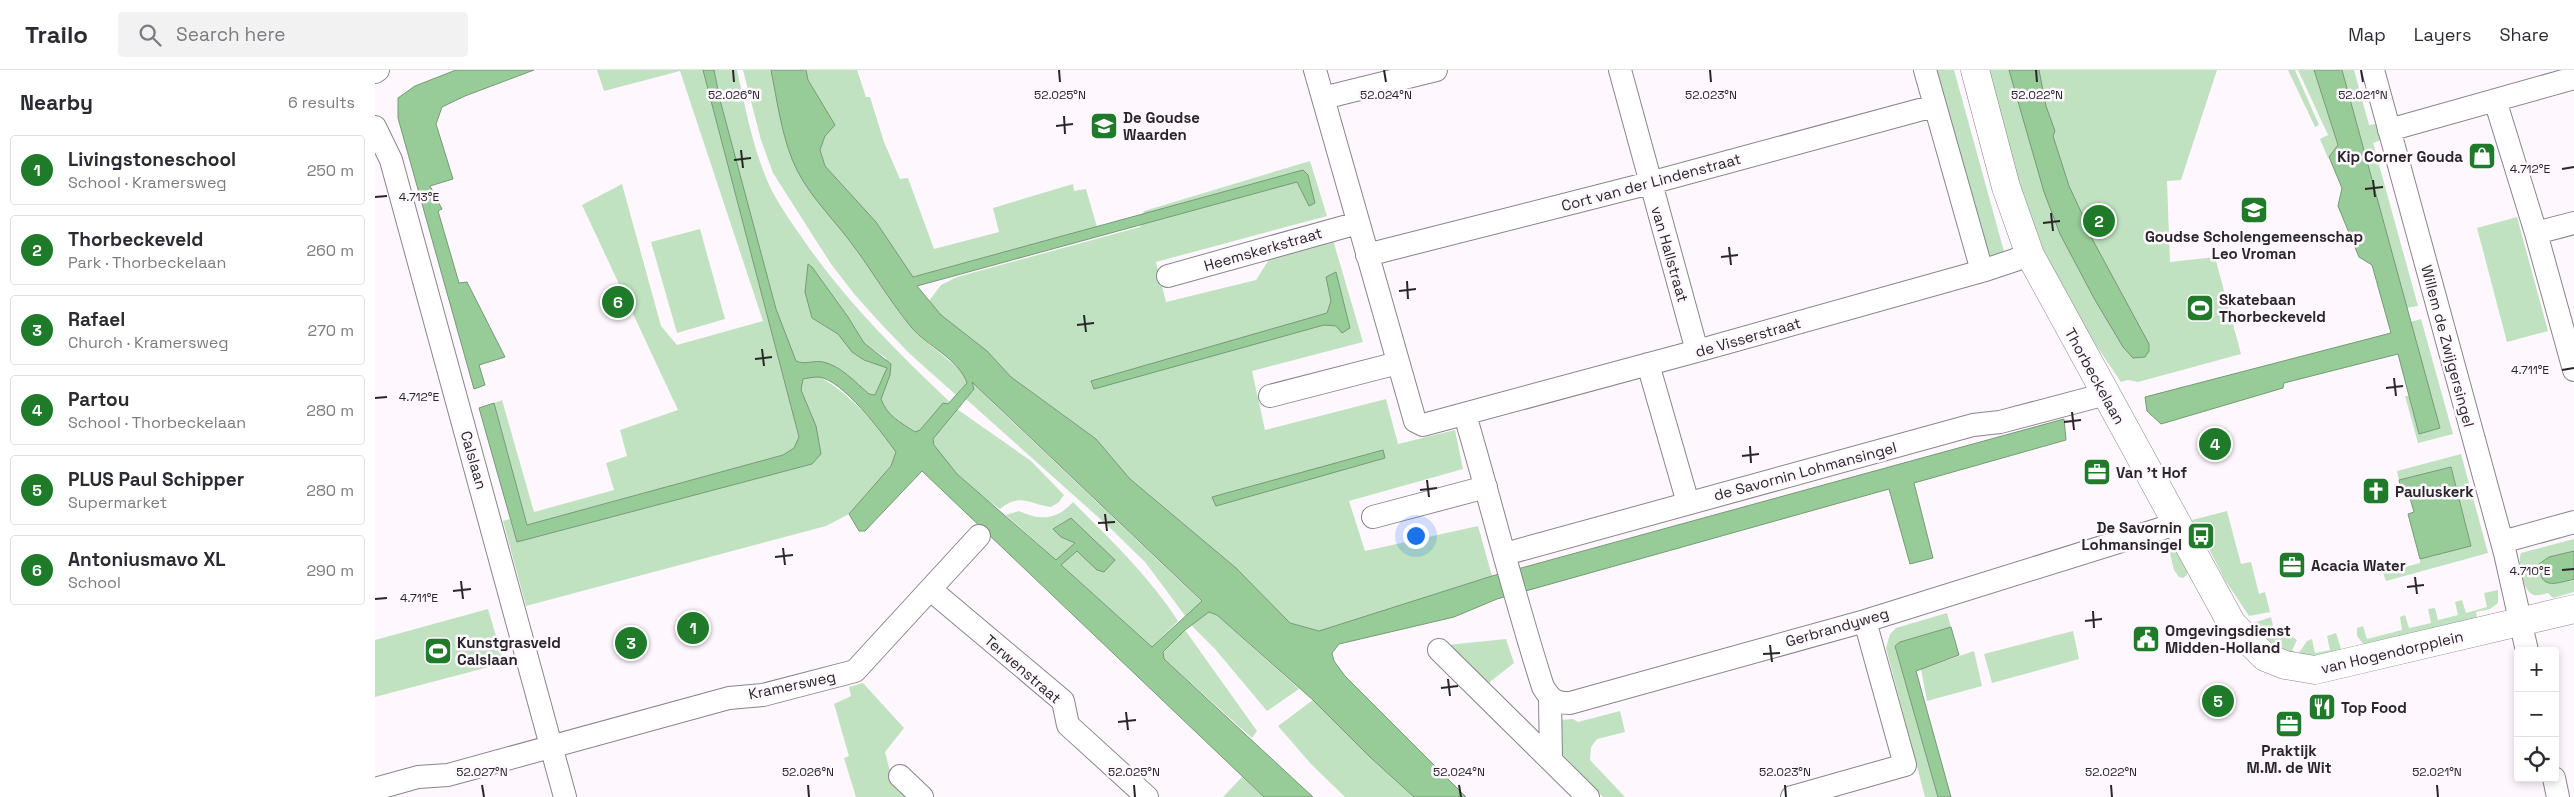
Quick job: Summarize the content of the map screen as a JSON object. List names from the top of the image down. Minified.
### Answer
{"streets":{"main road":["Thorbeckelaan","van Hogendorpplein"],"street":["Cort van der Lindenstraat","Heemskerkstraat","van Hallstraat","de Visserstraat","Willem de Zwijgersingel","Calslaan","de Savornin Lohmansingel","Gerbrandyweg","Terwenstraat","Kramersweg"]},"crossings":[["Cort van der Lindenstraat","van Hallstraat"],["van Hallstraat","de Visserstraat"],["de Visserstraat","Thorbeckelaan"],["Willem de Zwijgersingel","van Hogendorpplein"],["Thorbeckelaan","de Savornin Lohmansingel"],["Thorbeckelaan","Gerbrandyweg"],["Thorbeckelaan","van Hogendorpplein"],["Calslaan","Kramersweg"],["Terwenstraat","Kramersweg"]],"places":{"school or university":["De Goudse Waarden","Goudse Scholengemeenschap Leo Vroman"],"shop":["Kip Corner Gouda"],"sports":["Skatebaan Thorbeckeveld","Kunstgrasveld Calslaan"],"office":["Van 't Hof","Acacia Water","Praktijk M.M. de Wit"],"church":["Pauluskerk"],"bus stop":["De Savornin Lohmansingel"],"public building":["Omgevingsdienst Midden-Holland"],"restaurant":["Top Food"]},"page":{"header":"Trailo","search":"Search here","nav":["Map","Layers","Share"],"heading":["Nearby","6 results"],"list":[{"mark":"1","name":"Livingstoneschool","note":"School · Kramersweg","value":"250 m"},{"mark":"2","name":"Thorbeckeveld","note":"Park · Thorbeckelaan","value":"260 m"},{"mark":"3","name":"Rafael","note":"Church · Kramersweg","value":"270 m"},{"mark":"4","name":"Partou","note":"School · Thorbeckelaan","value":"280 m"},{"mark":"5","name":"PLUS Paul Schipper","note":"Supermarket","value":"280 m"},{"mark":"6","name":"Antoniusmavo XL","note":"School","value":"290 m"}],"pins":["2","6","4","1","3","5"],"map_buttons":["+","−"]},"coordinates":["52.026°N","52.025°N","52.024°N","52.023°N","52.022°N","52.021°N","4.712°E","4.713°E","4.711°E","4.710°E","52.027°N"]}
